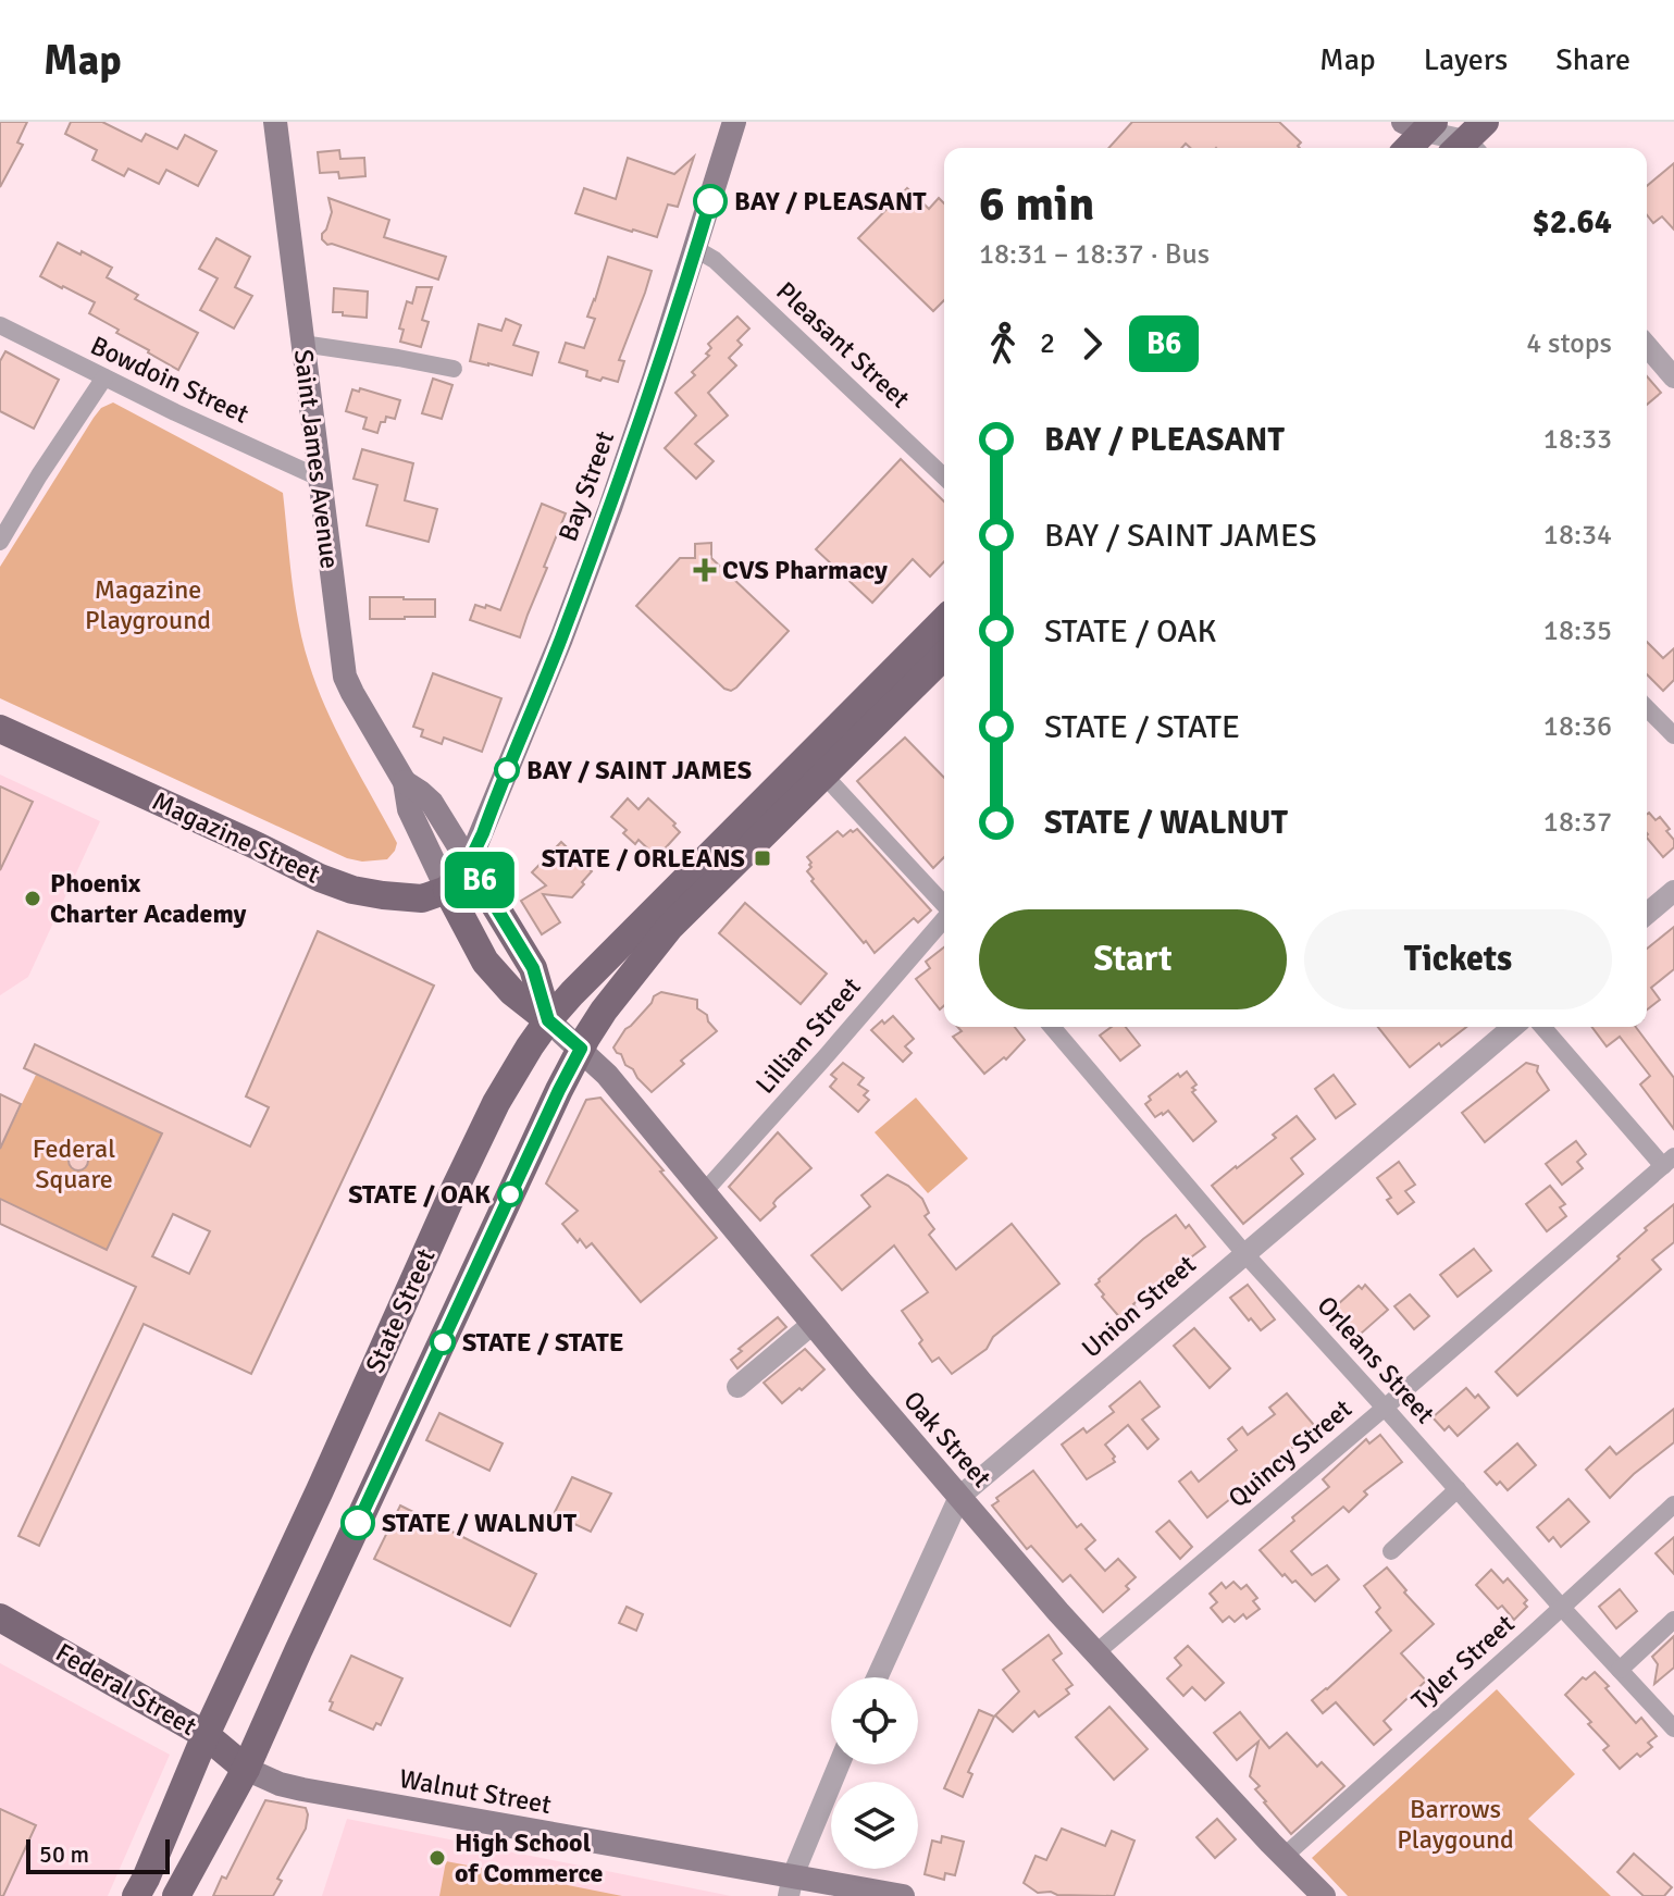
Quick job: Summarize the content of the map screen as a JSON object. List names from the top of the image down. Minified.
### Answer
{"streets":{"main road":["Saint James Avenue","Bay Street","Magazine Street","State Street","Oak Street","Federal Street","Walnut Street"],"street":["Pleasant Street","Bowdoin Street","Lillian Street","Union Street","Orleans Street","Quincy Street","Tyler Street"]},"crossings":[["Pleasant Street","Bay Street"],["Bowdoin Street","Saint James Avenue"],["Saint James Avenue","Bay Street"],["Saint James Avenue","Magazine Street"],["Saint James Avenue","State Street"],["Saint James Avenue","Oak Street"],["Lillian Street","Oak Street"],["Union Street","Orleans Street"],["Union Street","Oak Street"],["State Street","Oak Street"],["State Street","Federal Street"],["State Street","Walnut Street"],["Orleans Street","Quincy Street"],["Orleans Street","Tyler Street"],["Oak Street","Quincy Street"],["Oak Street","Tyler Street"],["Federal Street","Walnut Street"]],"parks":["Magazine Playground","Federal Square","Barrows Playgound"],"places":{"other":["BAY / PLEASANT","BAY / SAINT JAMES","Phoenix Charter Academy","STATE / OAK","STATE / STATE","STATE / WALNUT","High School of Commerce"],"health":["CVS Pharmacy"],"transit":["STATE / ORLEANS"]},"lines":["bus line B6"],"scale_bar":"50 m","page":{"header":"Map","nav":["Map","Layers","Share"],"on_map":"B6","heading":["6 min","18:31 – 18:37 · Bus","$2.64"],"legs":["2","B6","4 stops"],"list":[{"name":"BAY / PLEASANT","value":"18:33"},{"name":"BAY / SAINT JAMES","value":"18:34"},{"name":"STATE / OAK","value":"18:35"},{"name":"STATE / STATE","value":"18:36"},{"name":"STATE / WALNUT","value":"18:37"}],"buttons":["Start","Tickets"],"scale":"50 m"}}
